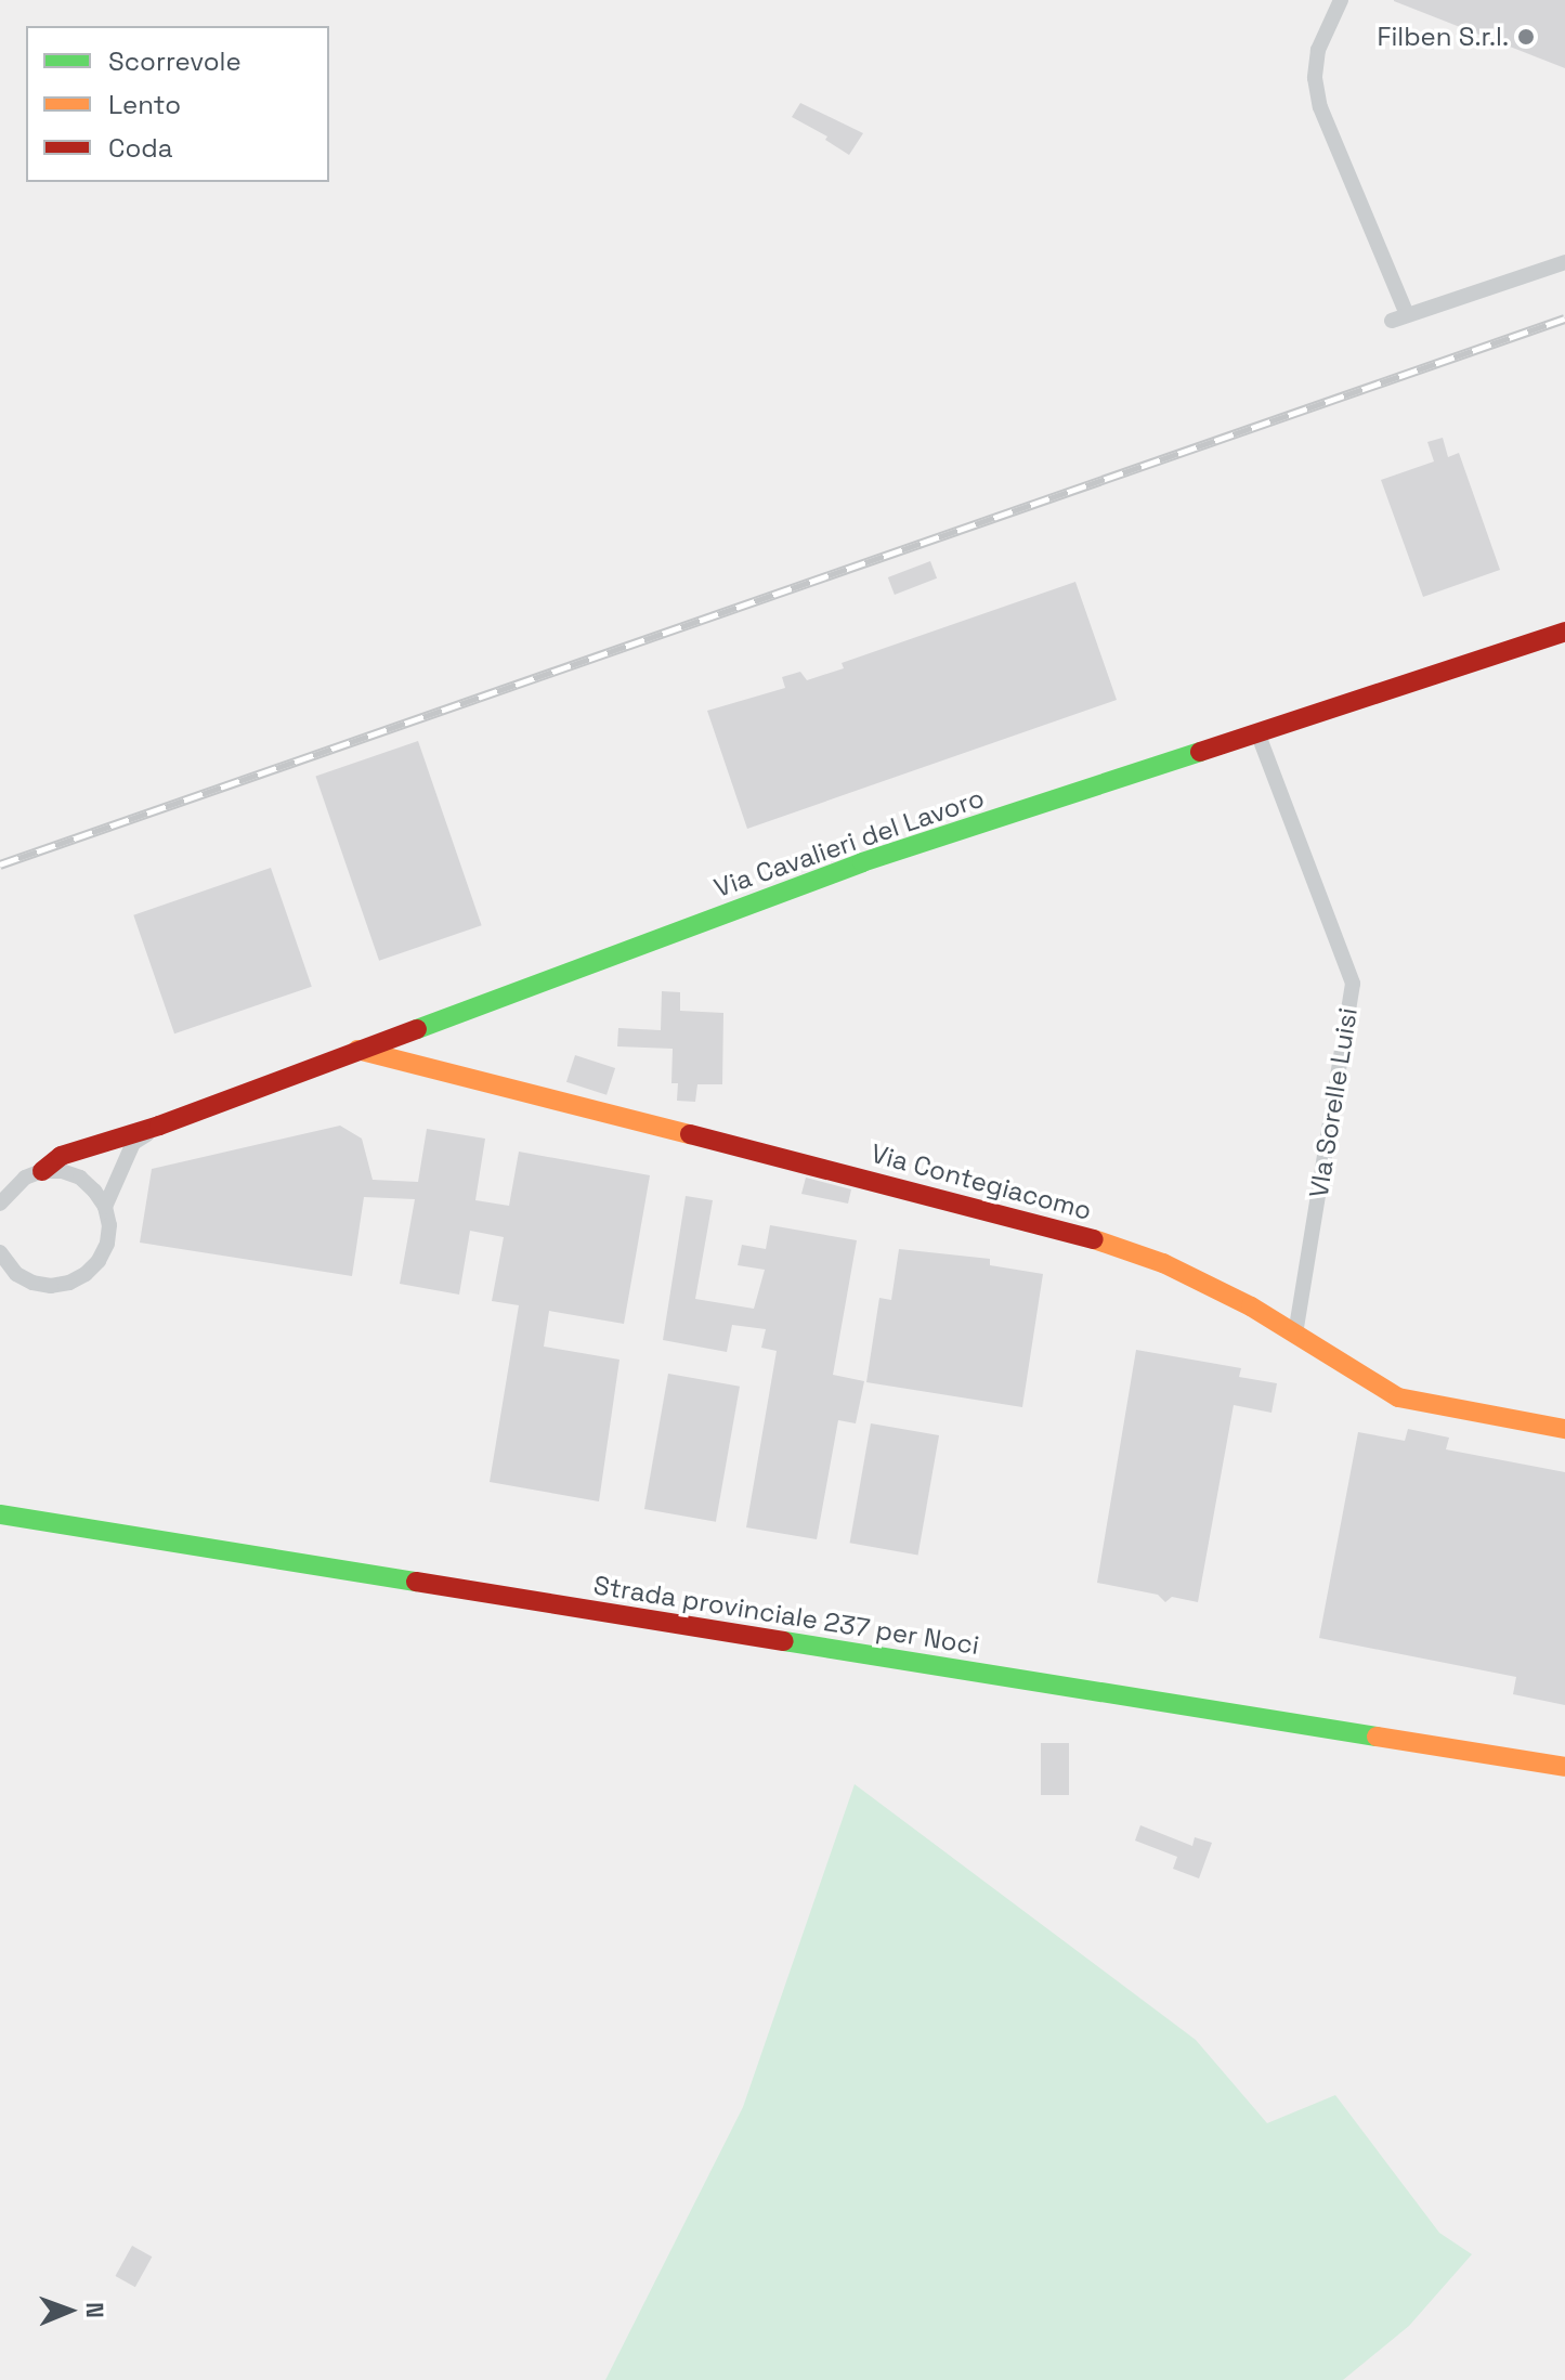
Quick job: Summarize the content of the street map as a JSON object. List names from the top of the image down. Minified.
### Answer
{"streets":{"street":["Via Cavalieri del Lavoro","VIa Sorelle Luisi","Via Contegiacomo","Strada provinciale 237 per Noci"]},"crossings":[["Via Cavalieri del Lavoro","VIa Sorelle Luisi"],["Via Cavalieri del Lavoro","Via Contegiacomo"],["VIa Sorelle Luisi","Via Contegiacomo"]],"places":["Filben S.r.l."],"legend":["Scorrevole","Lento","Coda"],"north":"right"}
